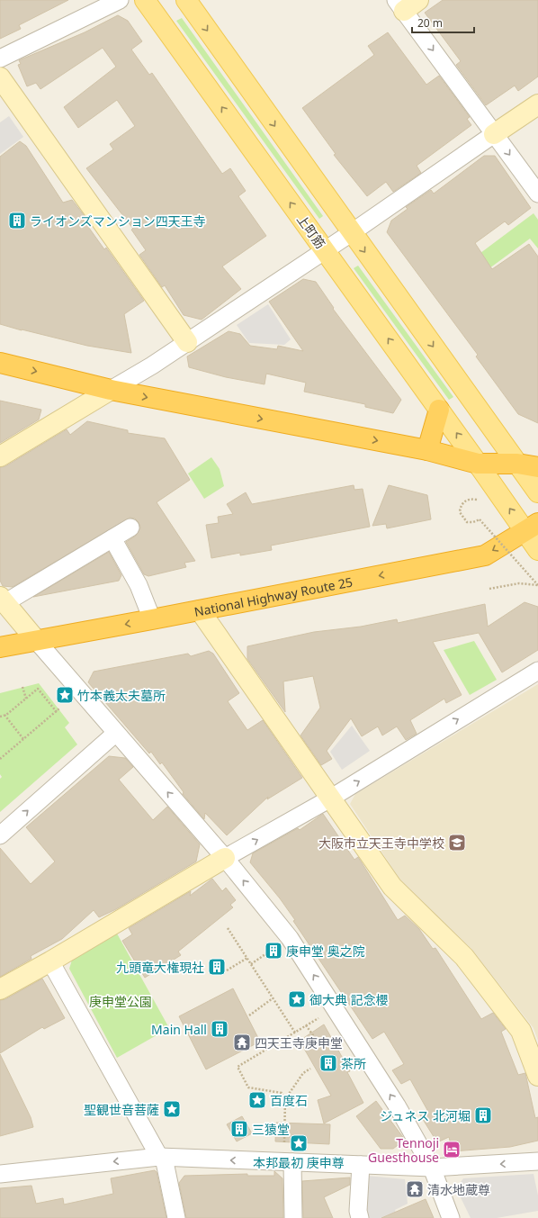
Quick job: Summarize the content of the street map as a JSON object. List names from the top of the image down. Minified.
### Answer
{"streets":{"highway":["National Highway Route 25"],"main road":["上町筋"]},"crossings":[["上町筋","National Highway Route 25"]],"parks":["庚申堂公園"],"places":{"building":["ライオンズマンション四天王寺","庚申堂 奥之院","九頭竜大権現社","Main Hall","茶所","ジュネス 北河堀","三猿堂"],"place":["竹本義太夫墓所","御大典 記念櫻","百度石","聖観世音菩薩","本邦最初 庚申尊"],"school or university":["大阪市立天王寺中学校"],"temple":["四天王寺庚申堂","清水地蔵尊"],"hotel":["Tennoji Guesthouse"]},"scale_bar":"20 m"}
